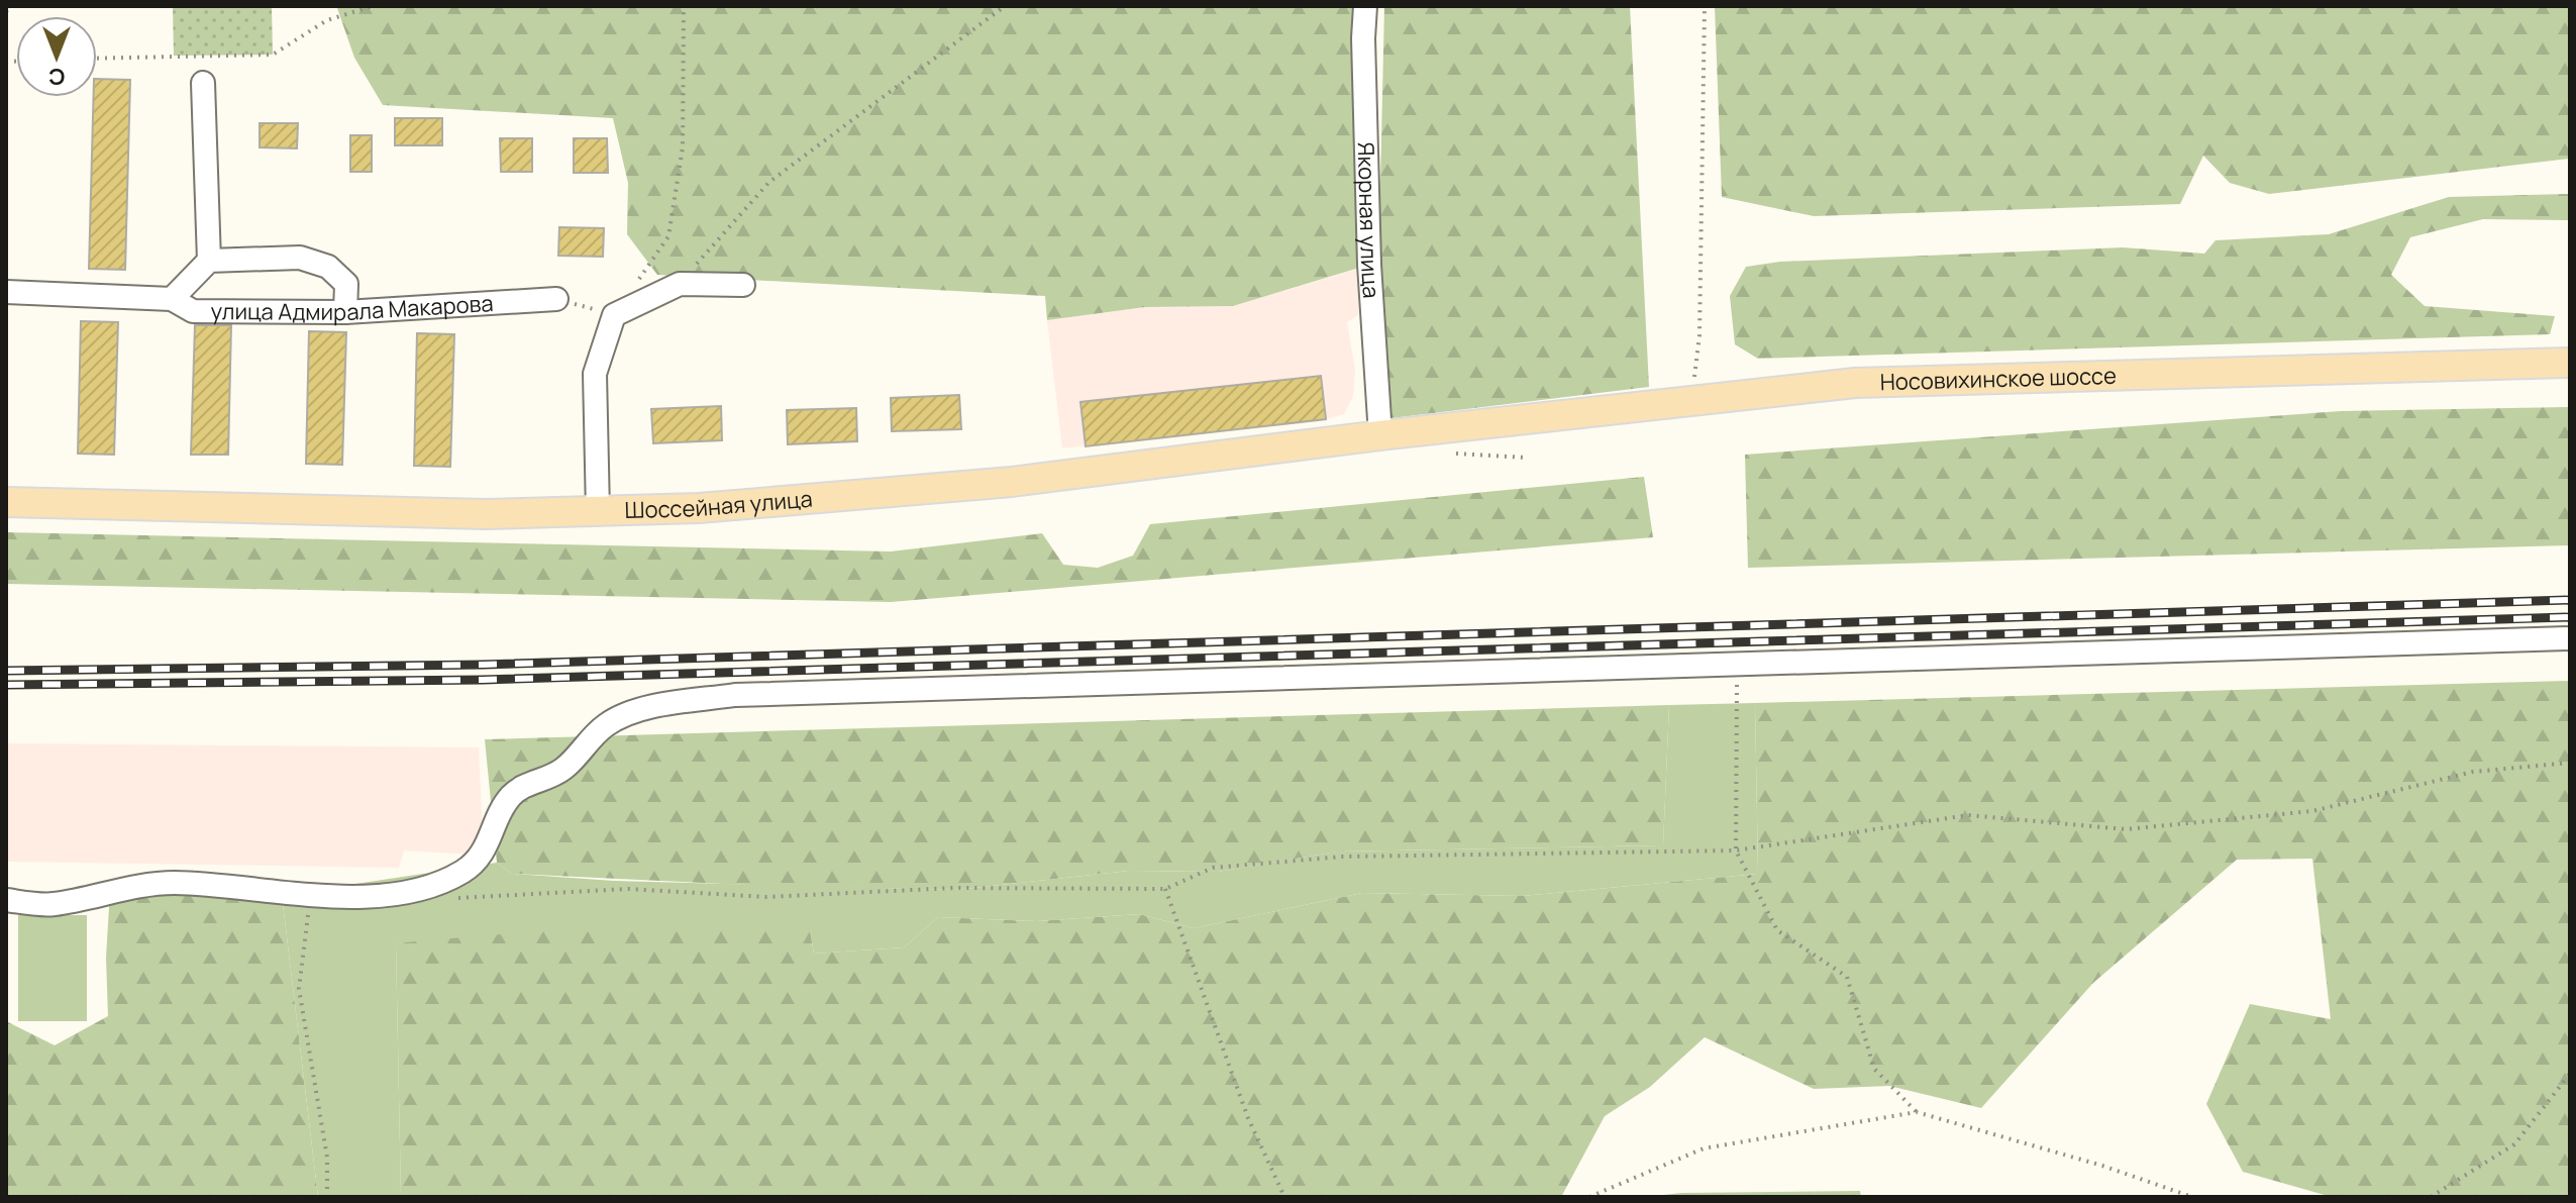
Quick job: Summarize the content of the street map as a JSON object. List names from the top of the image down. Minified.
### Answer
{"streets":{"main road":["Носовихинское шоссе","Шоссейная улица"],"street":["Якорная улица","улица Адмирала Макарова"]},"crossings":[["Якорная улица","Шоссейная улица"],["Носовихинское шоссе","Шоссейная улица"]],"north":"bottom"}
